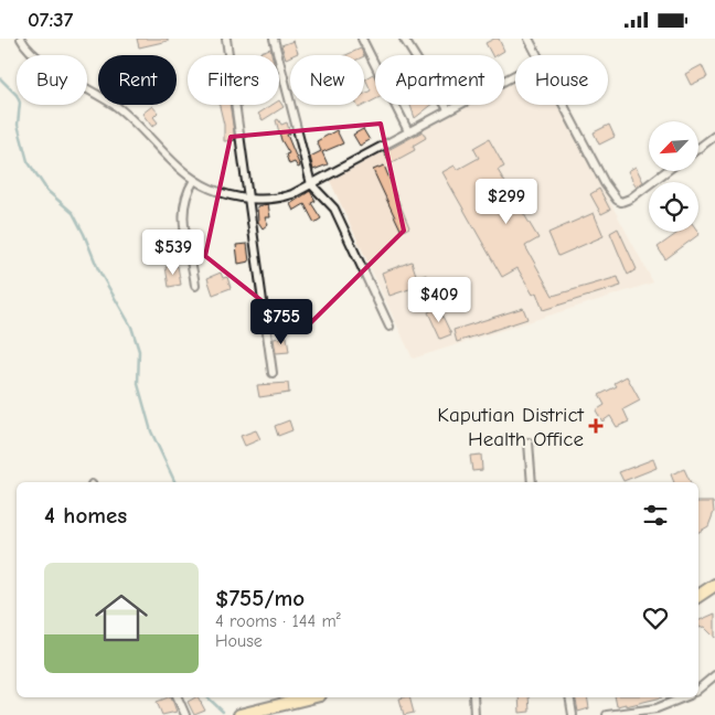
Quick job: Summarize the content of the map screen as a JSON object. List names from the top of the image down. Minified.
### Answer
{"places":{"health":["Kaputian District Health Office"]},"north":"bottom left","page":{"status":"07:37","chip":["Buy","Rent","Filters","New","Apartment","House"],"price":["$299","$539","$409","$755"],"heading":"4 homes","list":[{"name":"$755/mo","note":"4 rooms · 144 m² · House"}]}}
